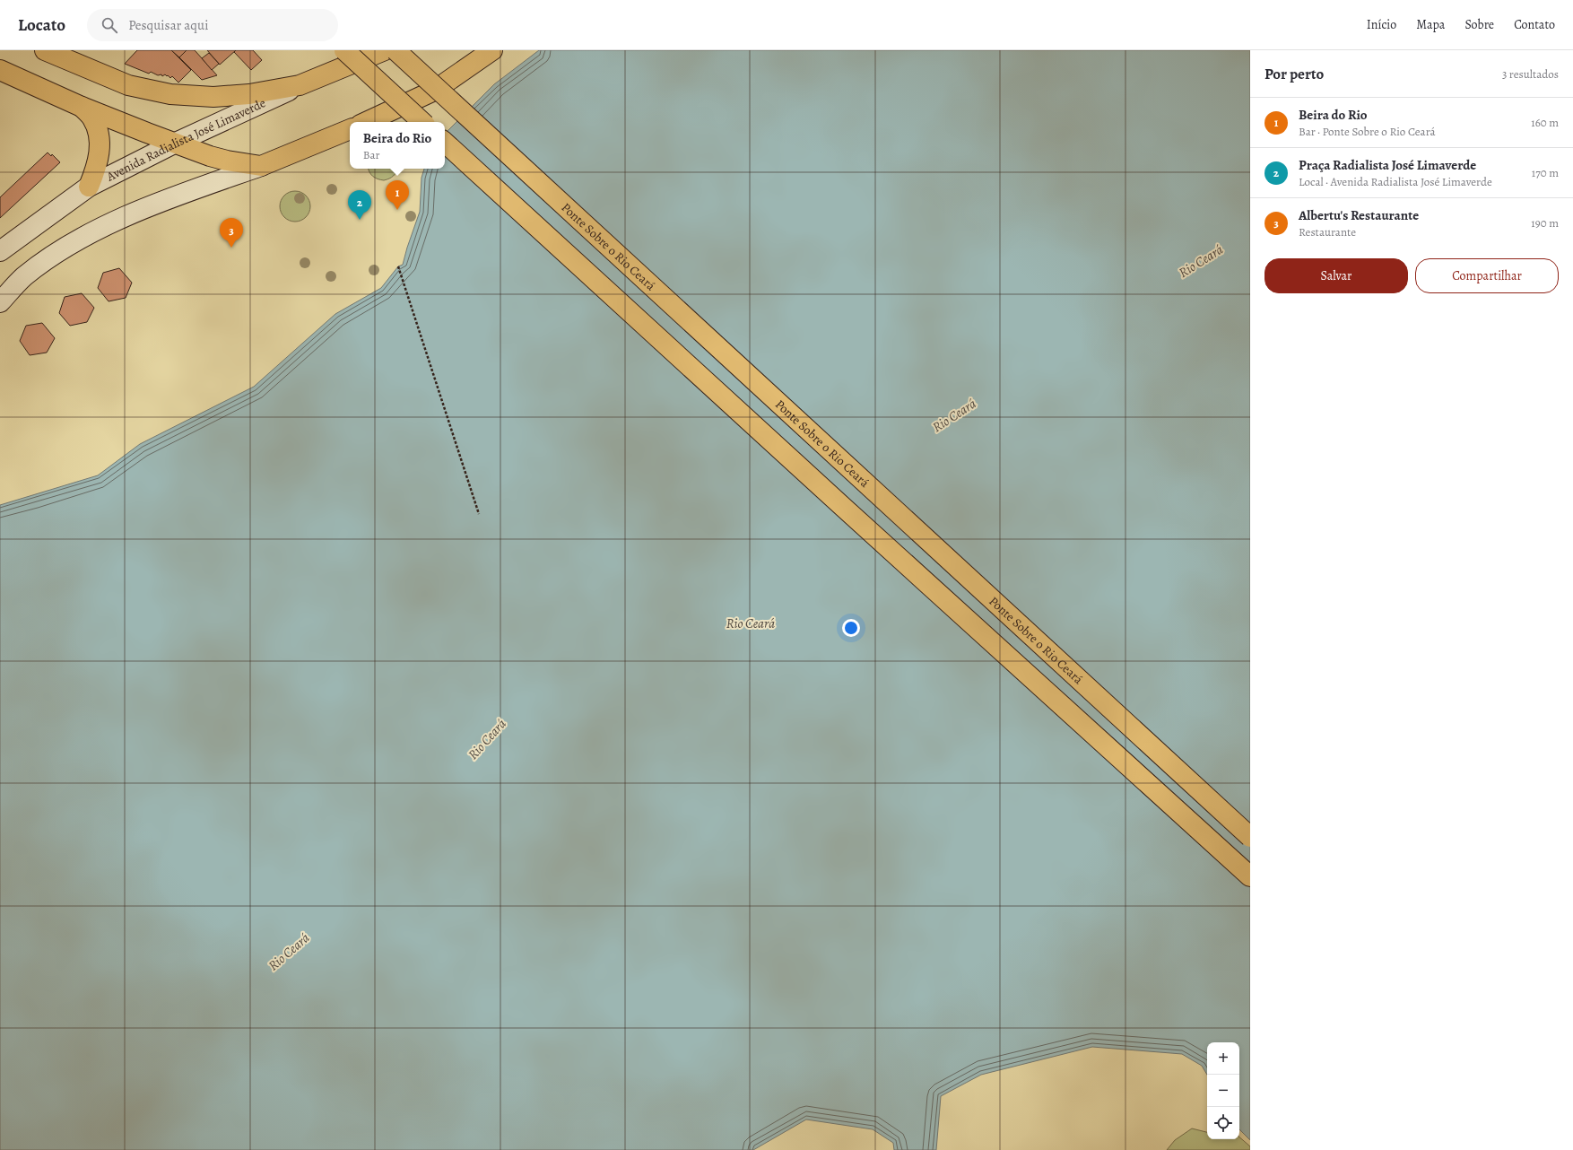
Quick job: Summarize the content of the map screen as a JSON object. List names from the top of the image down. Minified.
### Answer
{"streets":{"main road":["Avenida Radialista José Limaverde","Ponte Sobre o Rio Ceará"]},"water":["Rio Ceará"],"page":{"header":"Locato","search":"Pesquisar aqui","nav":["Início","Mapa","Sobre","Contato"],"heading":["Por perto","3 resultados"],"list":[{"mark":"1","name":"Beira do Rio","note":"Bar · Ponte Sobre o Rio Ceará","value":"160 m"},{"mark":"2","name":"Praça Radialista José Limaverde","note":"Local · Avenida Radialista José Limaverde","value":"170 m"},{"mark":"3","name":"Albertu's Restaurante","note":"Restaurante","value":"190 m"}],"popup":["Beira do Rio","Bar"],"pins":["1","2","3"],"buttons":["Salvar","Compartilhar"],"map_buttons":["+","−"]}}
